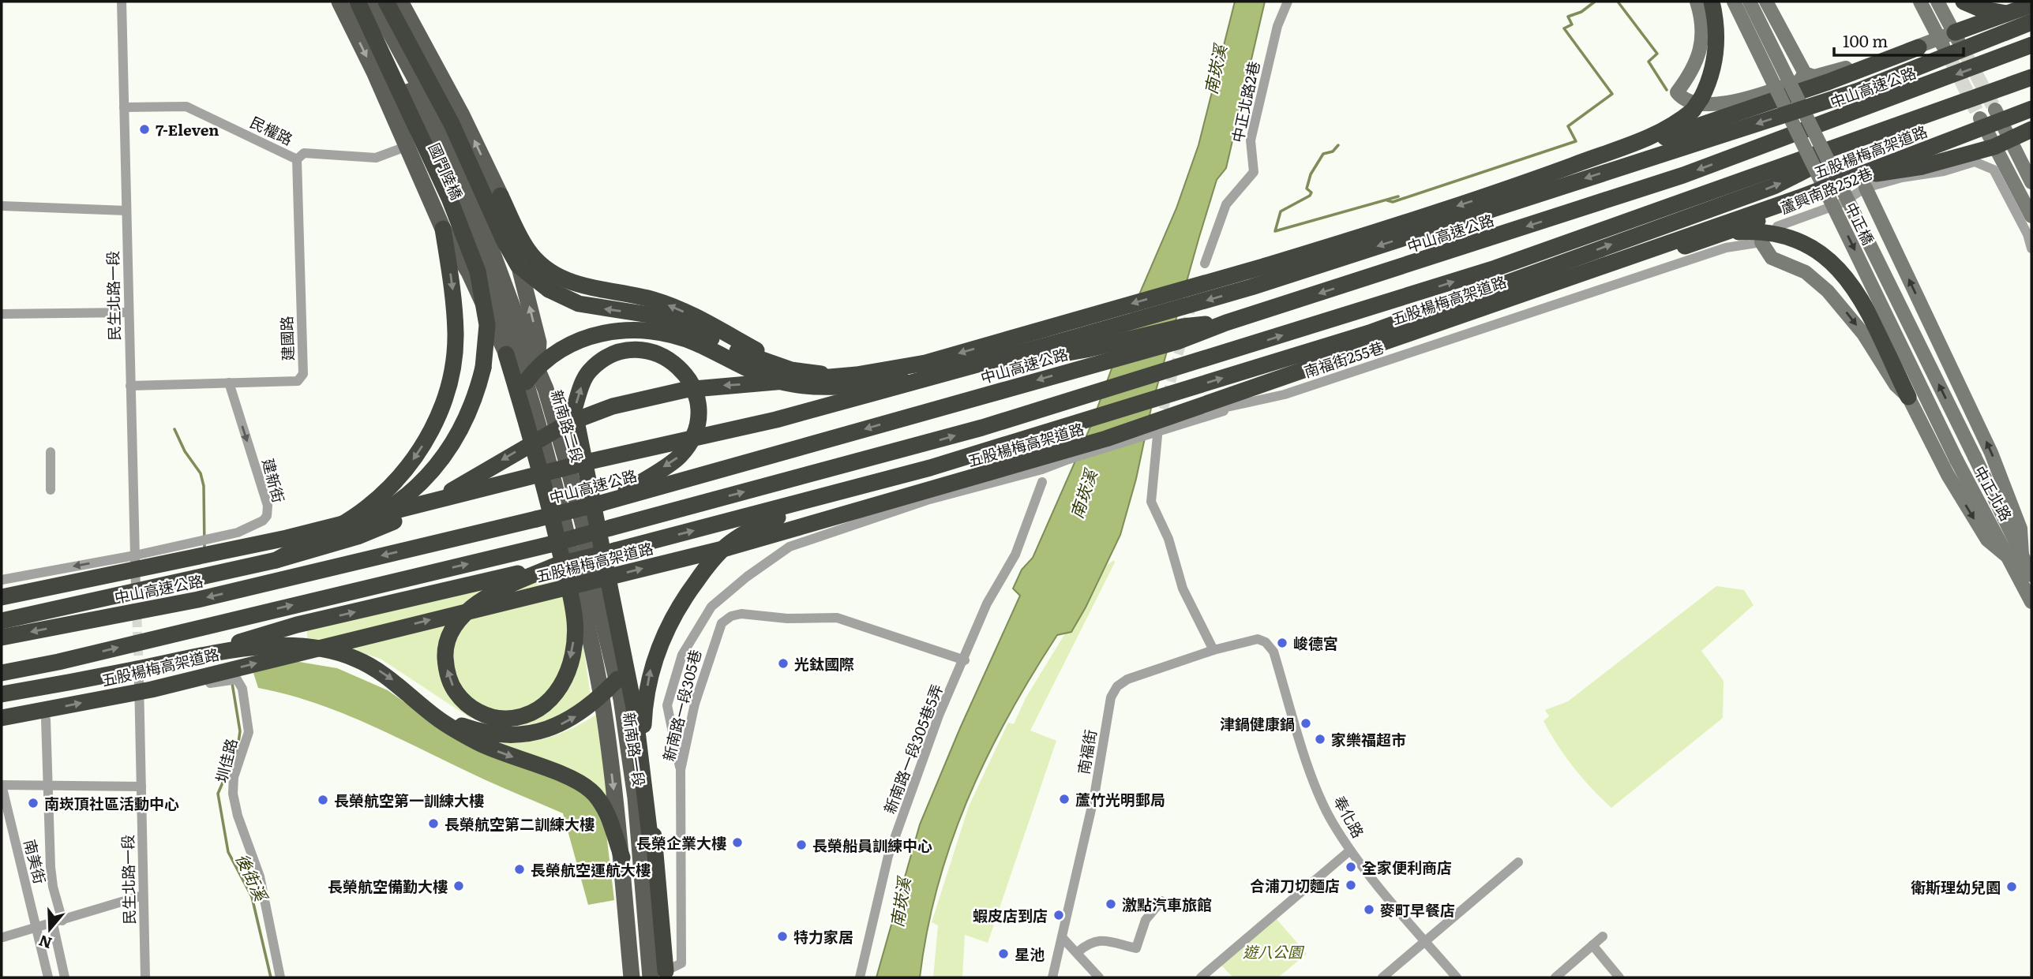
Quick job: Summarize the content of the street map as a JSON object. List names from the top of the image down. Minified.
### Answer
{"streets":{"highway":["中山高速公路","五股楊梅高架道路"],"main road":["國門陸橋","新南路二段","新南路一段"],"street":["中正北路2巷","民權路","蘆興南路252巷","中正橋","民生北路一段","建國路","南福街255巷","建新街","中正北路","新南路一段305巷","新南路一段305巷5弄","南福街","圳佳路","奉化路","南美街"]},"crossings":[["民權路","民生北路一段"],["民權路","建國路"],["國門陸橋","新南路二段"],["中正橋","中正北路"],["民生北路一段","建國路"],["民生北路一段","建新街"],["民生北路一段","圳佳路"],["建國路","建新街"],["南福街255巷","南福街"],["新南路二段","新南路一段"],["新南路一段305巷","新南路一段305巷5弄"],["新南路一段305巷","新南路一段"],["南福街","奉化路"]],"water":["南崁溪","後街溪"],"parks":["遊八公園"],"places":["7-Eleven","峻德宮","光鈦國際","津鍋健康鍋","家樂福超市","蘆竹光明郵局","長榮航空第一訓練大樓","南崁頂社區活動中心","長榮航空第二訓練大樓","長榮企業大樓","長榮船員訓練中心","全家便利商店","長榮航空運航大樓","合浦刀切麵店","長榮航空備勤大樓","衛斯理幼兒園","激點汽車旅館","麥町早餐店","蝦皮店到店","特力家居","星池"],"scale_bar":"100 m","north":"bottom"}
